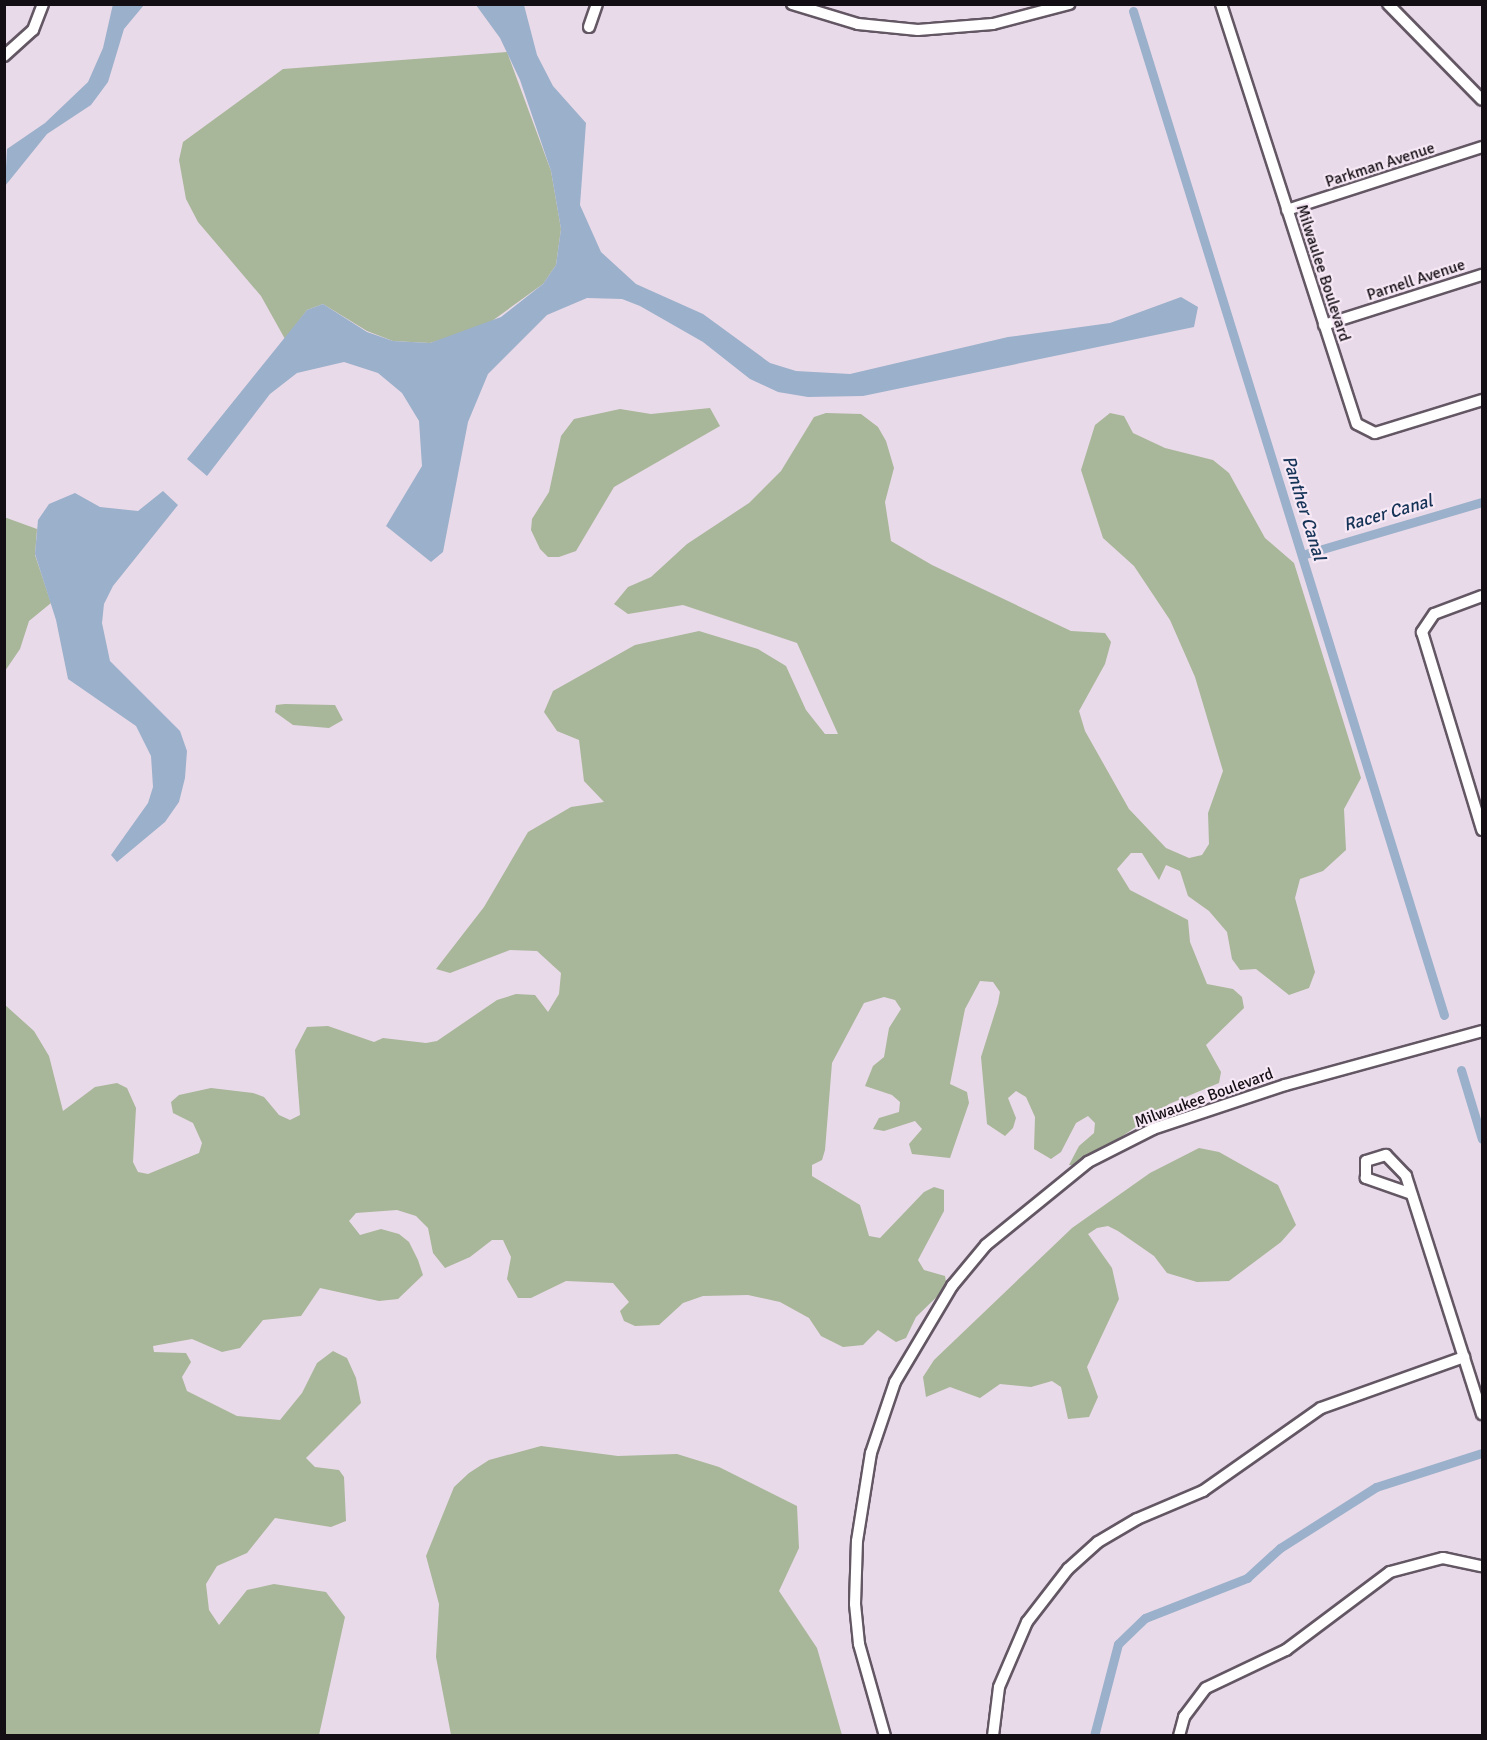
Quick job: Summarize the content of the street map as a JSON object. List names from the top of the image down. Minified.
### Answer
{"streets":{"street":["Parkman Avenue","Milwaulee Boulevard","Parnell Avenue","Milwaukee Boulevard"]},"crossings":[["Parkman Avenue","Milwaulee Boulevard"],["Milwaulee Boulevard","Parnell Avenue"]],"water":["Panther Canal","Racer Canal"]}
